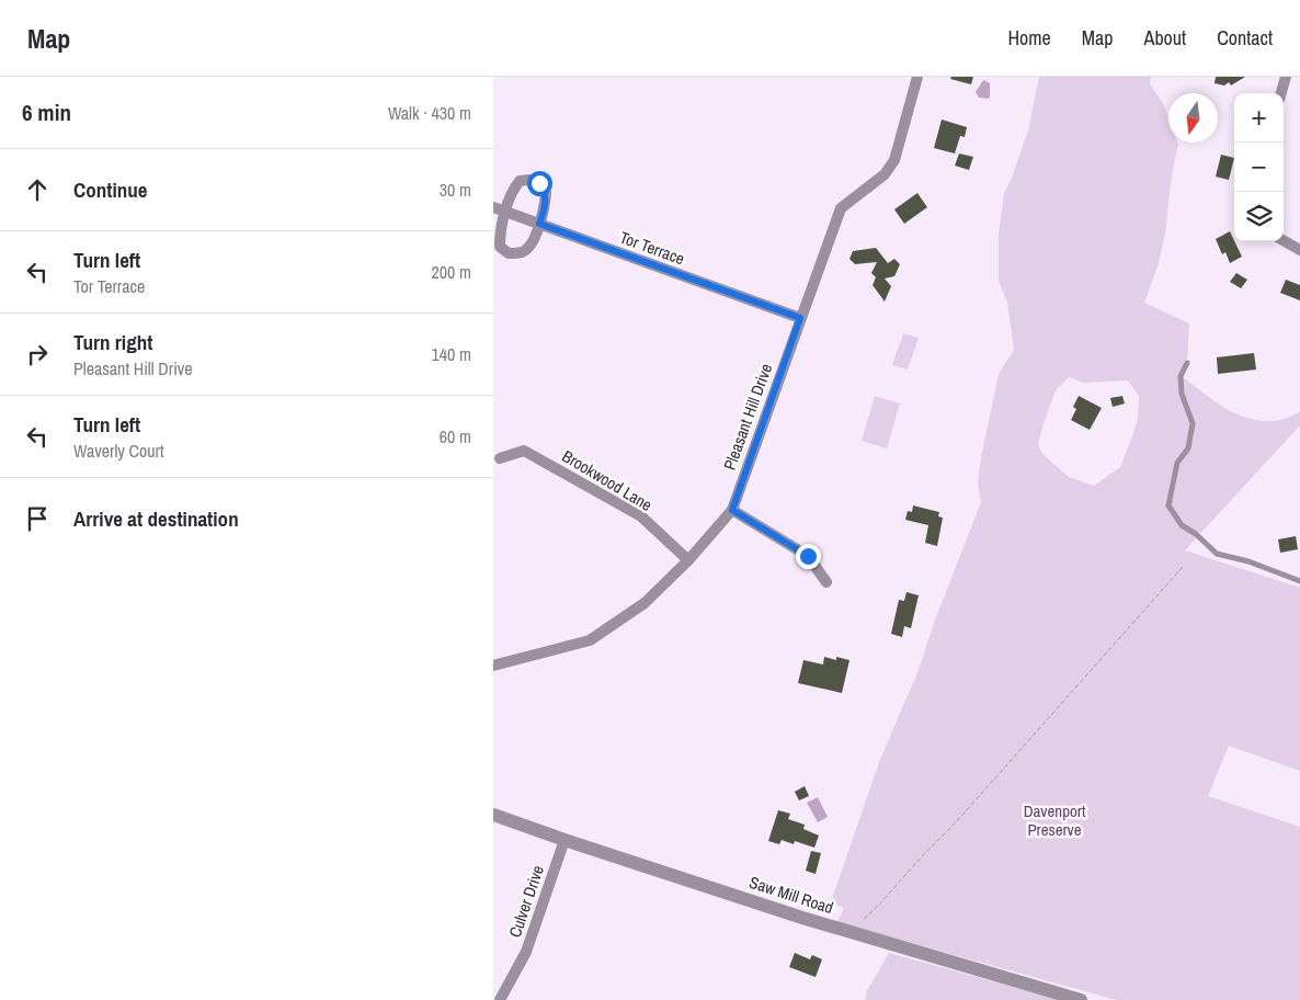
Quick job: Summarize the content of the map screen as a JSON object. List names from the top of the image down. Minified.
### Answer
{"streets":{"street":["Tor Terrace","Pleasant Hill Drive","Brookwood Lane","Saw Mill Road","Culver Drive"]},"crossings":[["Tor Terrace","Pleasant Hill Drive"],["Pleasant Hill Drive","Brookwood Lane"],["Saw Mill Road","Culver Drive"]],"parks":["Davenport Preserve"],"north":"bottom","page":{"header":"Map","nav":["Home","Map","About","Contact"],"heading":["6 min","Walk · 430 m"],"map_buttons":["+","−"],"list":[["Continue","30 m"],["Turn left","Tor Terrace","200 m"],["Turn right","Pleasant Hill Drive","140 m"],["Turn left","Waverly Court","60 m"],"Arrive at destination"]}}
